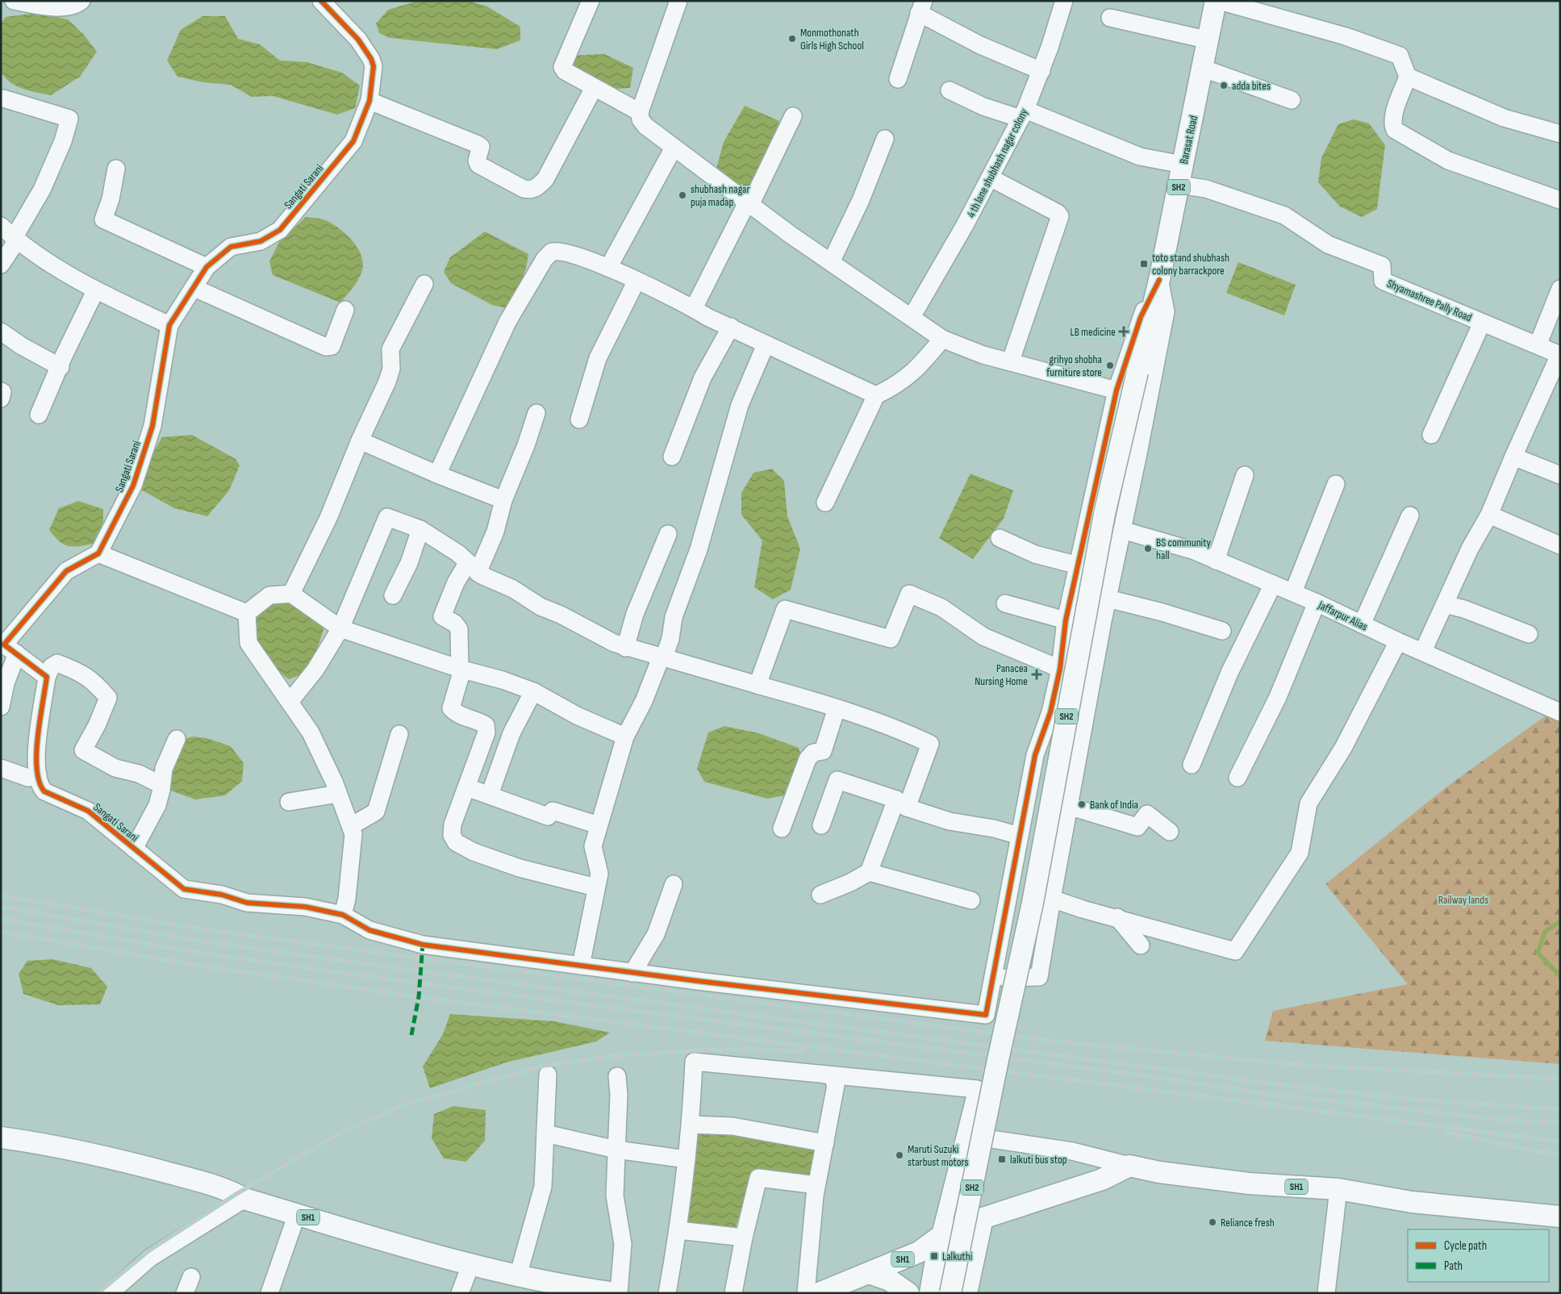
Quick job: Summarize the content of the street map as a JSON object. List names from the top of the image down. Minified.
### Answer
{"streets":{"main road":["Barasat Road","SH2","SH1"],"street":["4 th lane shubhash nagar colony","Sangati Sarani","Shyamashree Pally Road","Jaffarpur Alias"]},"crossings":[["Barasat Road","Shyamashree Pally Road"]],"parks":["Railway lands"],"places":{"other":["Monmothonath Girls High School","adda bites","shubhash nagar puja madap","grihyo shobha furniture store","BS community hall","Bank of India","Maruti Suzuki starbust motors","Reliance fresh"],"transit":["toto stand shubhash colony barrackpore","lalkuti bus stop","Lalkuthi"],"health":["LB medicine","Panacea Nursing Home"]},"legend":["Cycle path","Path"]}
